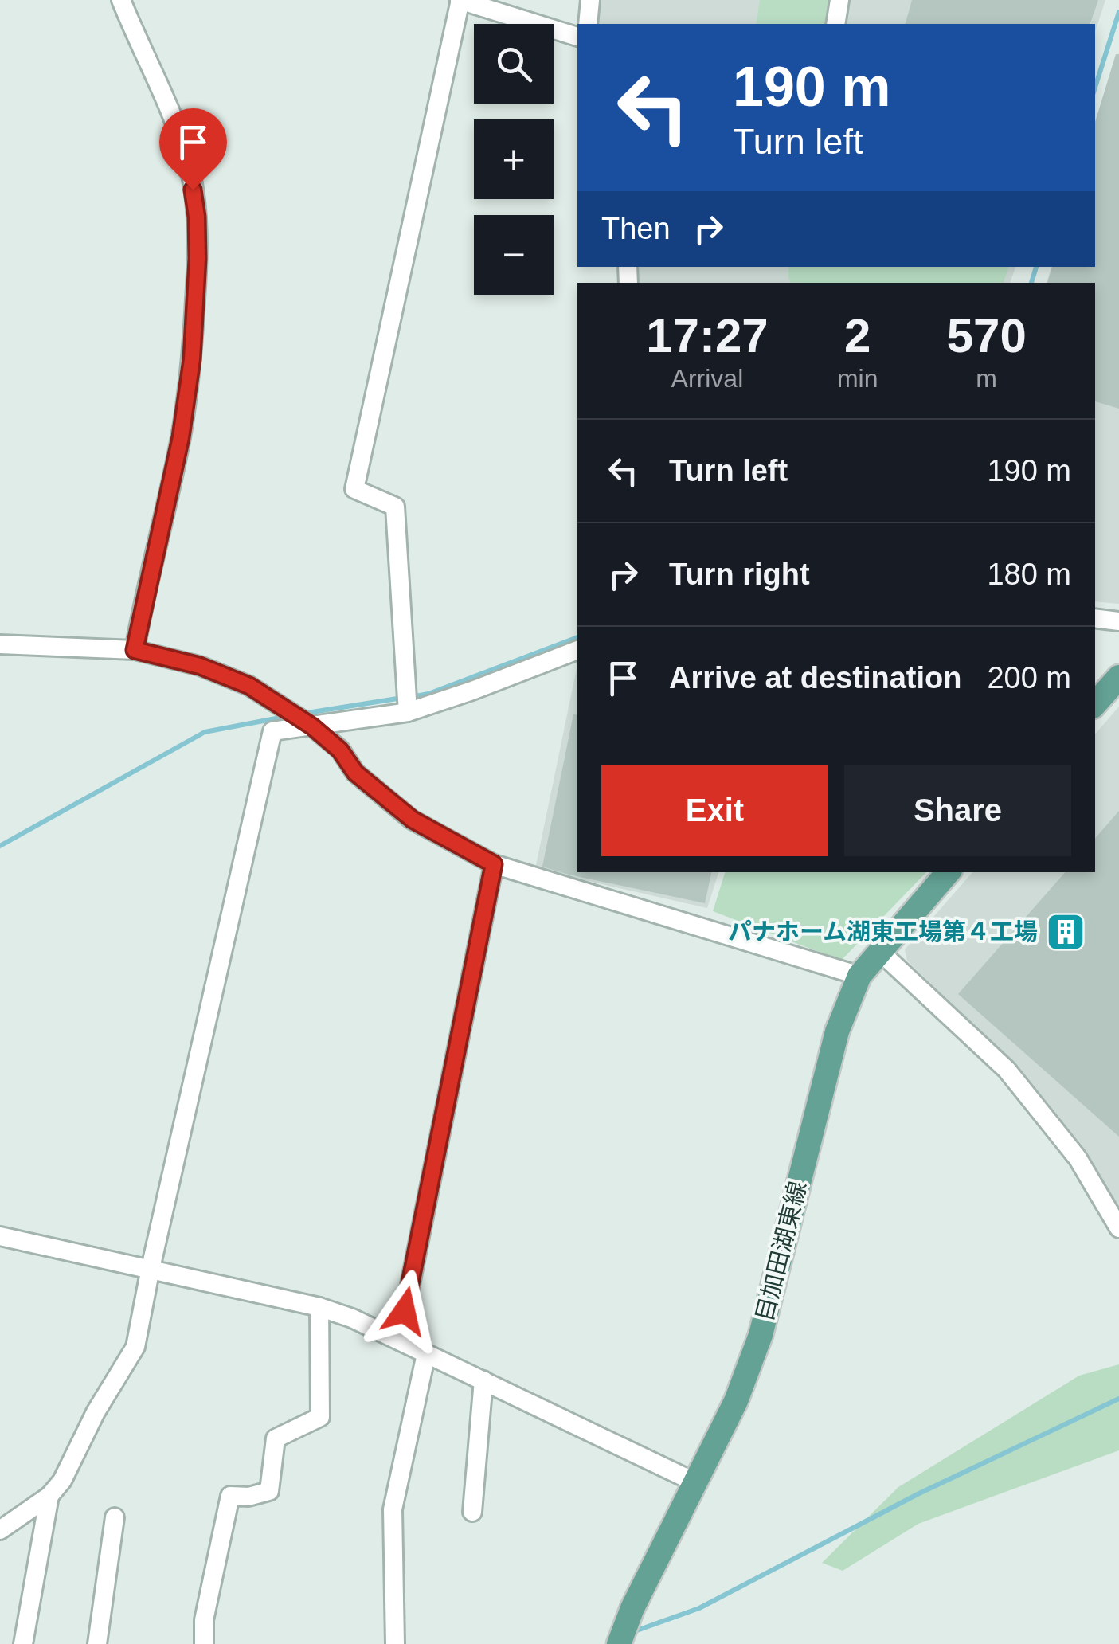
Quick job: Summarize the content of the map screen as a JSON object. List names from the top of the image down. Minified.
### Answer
{"streets":{"main road":["目加田湖東線"]},"places":{"building":["パナホーム湖東工場第４工場"]},"page":{"map_buttons":["+","−"],"turn":["190 m","Turn left"],"then":"Then","eta":["17:27","Arrival","2","min","570","m"],"list":[{"name":"Turn left","value":"190 m"},{"name":"Turn right","value":"180 m"},{"name":"Arrive at destination","value":"200 m"}],"buttons":["Exit","Share"]}}
